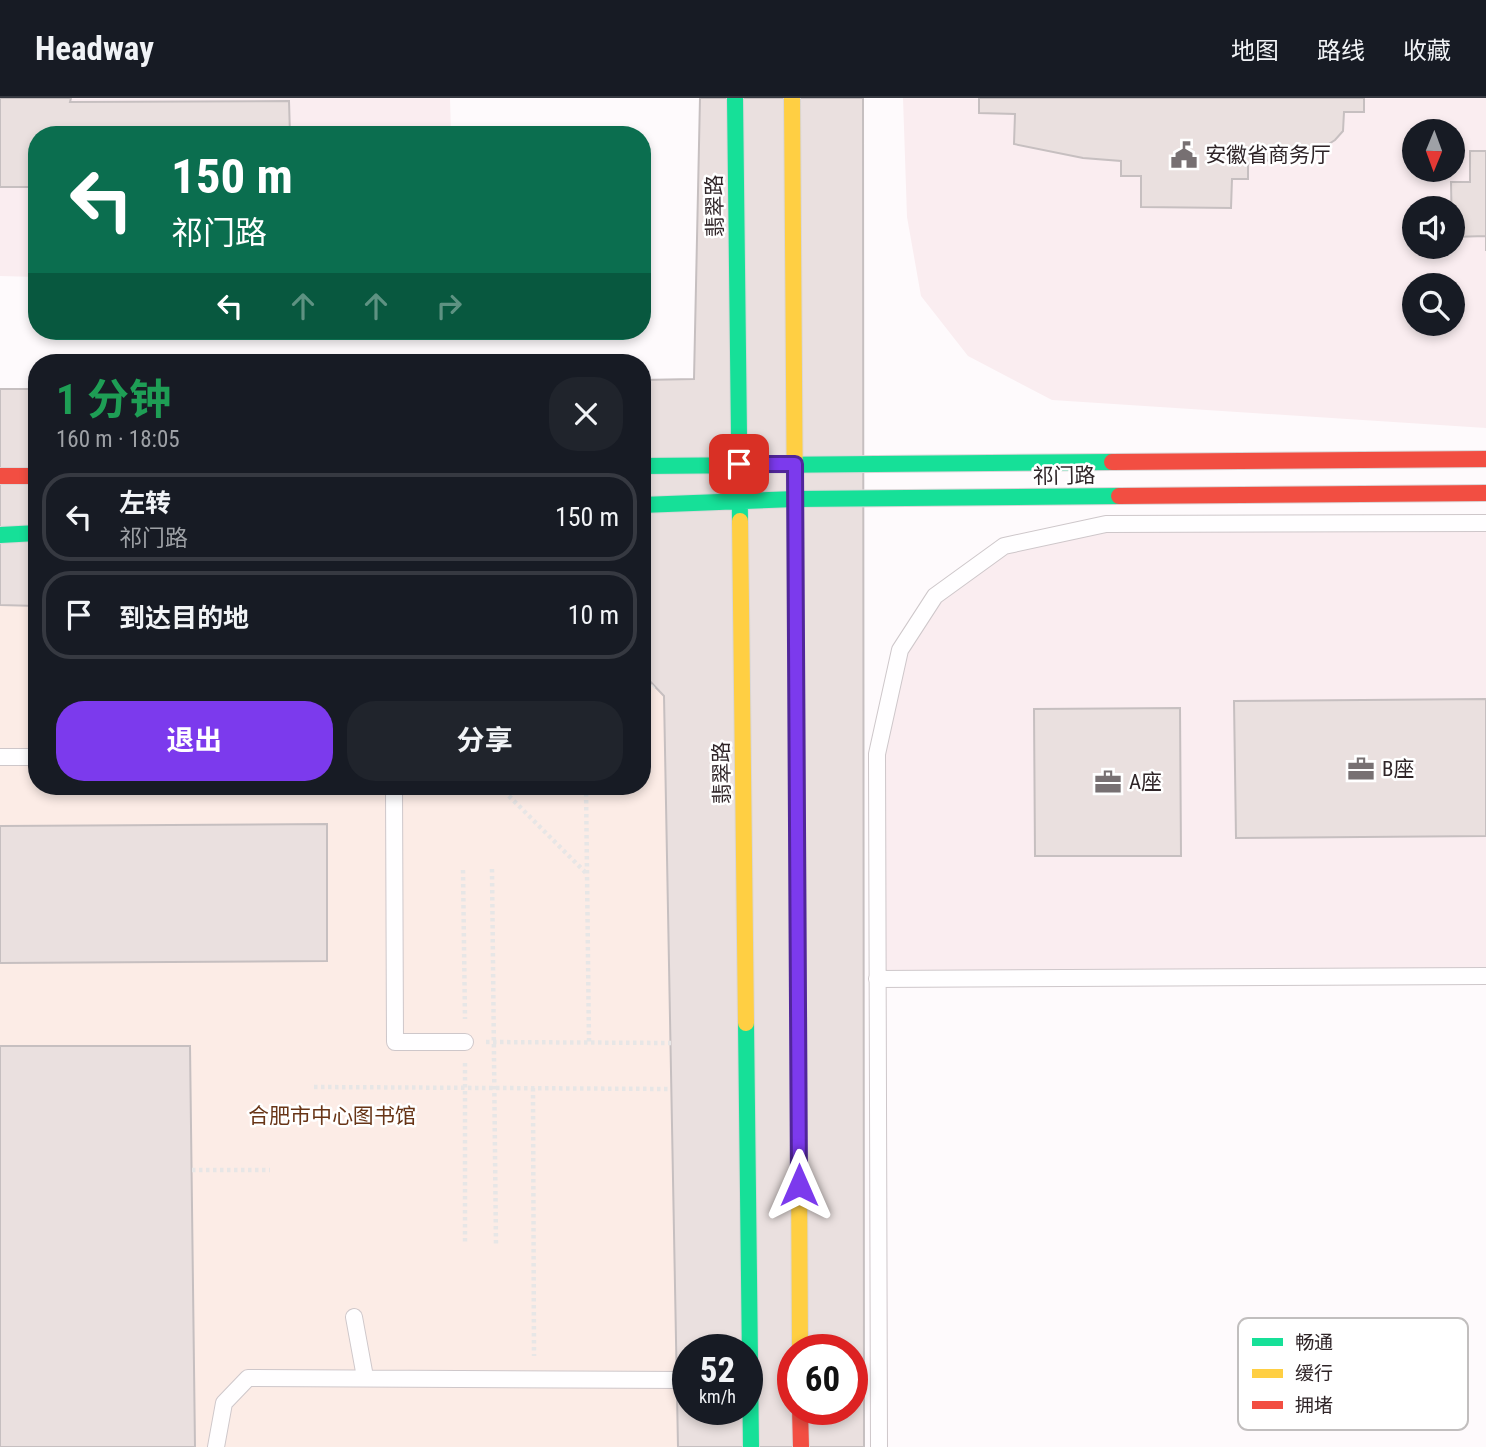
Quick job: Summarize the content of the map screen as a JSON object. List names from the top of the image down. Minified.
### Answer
{"streets":{"main road":["翡翠路","祁门路"]},"crossings":[["翡翠路","祁门路"]],"parks":["合肥市中心图书馆"],"places":{"public building":["安徽省商务厅"],"office":["B座","A座"]},"legend":["畅通","缓行","拥堵"],"north":"bottom","page":{"header":"Headway","nav":["地图","路线","收藏"],"turn":["150 m","祁门路"],"heading":["1 分钟","160 m · 18:05"],"list":[{"name":"左转","note":"祁门路","value":"150 m"},{"name":"到达目的地","value":"10 m"}],"buttons":["退出","分享"],"speed":"52 km/h","limit":"60"}}
